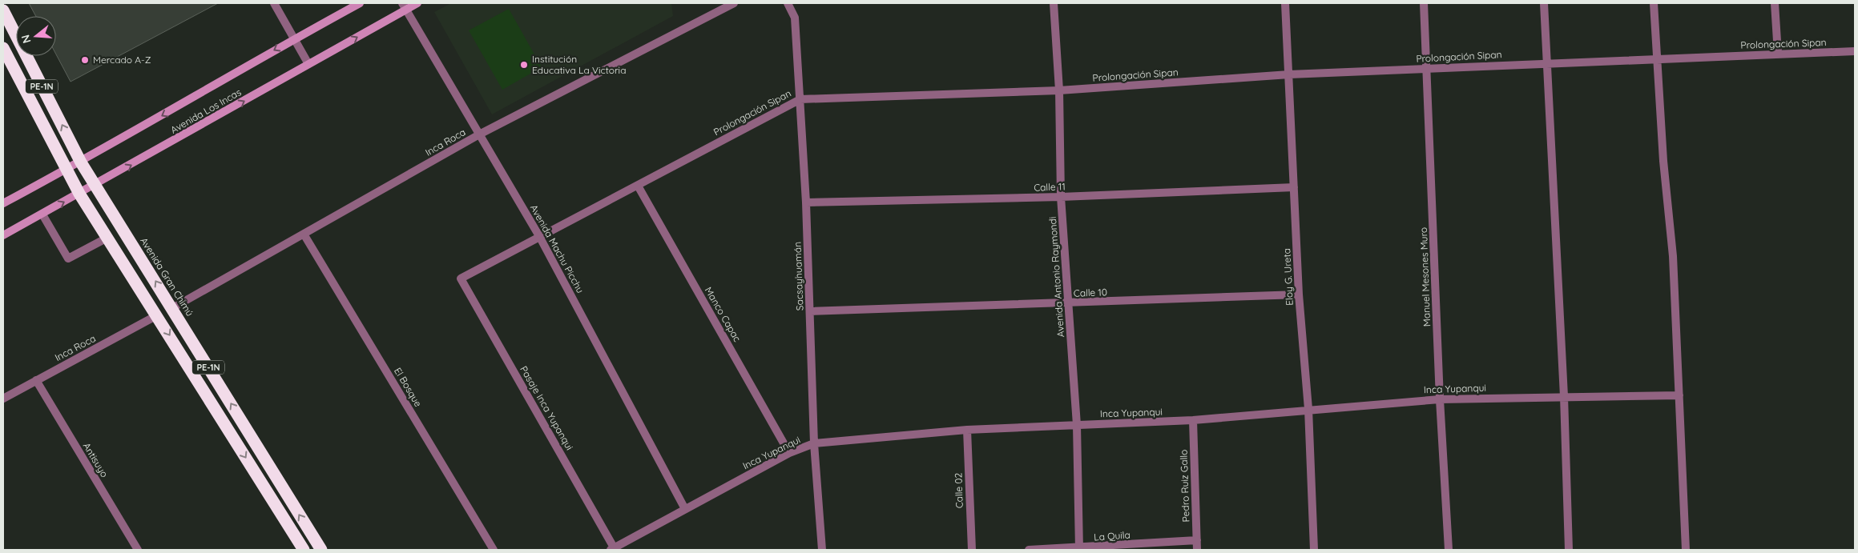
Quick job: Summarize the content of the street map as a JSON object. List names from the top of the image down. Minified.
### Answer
{"streets":{"highway":["PE-1N","Avenida Gran Chimú"],"street":["Prolongación Sipan","Avenida Los Incas","Inca Roca","Calle 11","Avenida Machu Picchu","Sacsayhuamán","Avenida Antonio Raymondi","Eloy G. Ureta","Manuel Mesones Muro","Calle 10","Manco Capac","El Bosque","Inca Yupanqui","Pasaje Inca Yupanqui","Antisuyo","Pedro Ruiz Gallo","Calle 02","La Quila"]},"crossings":[["Prolongación Sipan","Avenida Machu Picchu"],["Prolongación Sipan","Sacsayhuamán"],["Prolongación Sipan","Avenida Antonio Raymondi"],["Prolongación Sipan","Eloy G. Ureta"],["Prolongación Sipan","Manuel Mesones Muro"],["Prolongación Sipan","Manco Capac"],["Prolongación Sipan","Pasaje Inca Yupanqui"],["PE-1N","Avenida Los Incas"],["PE-1N","Inca Roca"],["Avenida Los Incas","Avenida Machu Picchu"],["Avenida Los Incas","Avenida Gran Chimú"],["Inca Roca","Avenida Machu Picchu"],["Inca Roca","Avenida Gran Chimú"],["Inca Roca","El Bosque"],["Inca Roca","Antisuyo"],["Calle 11","Sacsayhuamán"],["Calle 11","Avenida Antonio Raymondi"],["Calle 11","Eloy G. Ureta"],["Avenida Machu Picchu","Inca Yupanqui"],["Sacsayhuamán","Calle 10"],["Sacsayhuamán","Inca Yupanqui"],["Avenida Antonio Raymondi","Calle 10"],["Avenida Antonio Raymondi","Inca Yupanqui"],["Avenida Antonio Raymondi","La Quila"],["Eloy G. Ureta","Calle 10"],["Eloy G. Ureta","Inca Yupanqui"],["Manuel Mesones Muro","Inca Yupanqui"],["Manco Capac","Inca Yupanqui"],["Inca Yupanqui","Pasaje Inca Yupanqui"],["Inca Yupanqui","Pedro Ruiz Gallo"],["Inca Yupanqui","Calle 02"],["Pedro Ruiz Gallo","La Quila"]],"places":["Mercado A-Z","Institución Educativa La Victoria"],"north":"left"}
